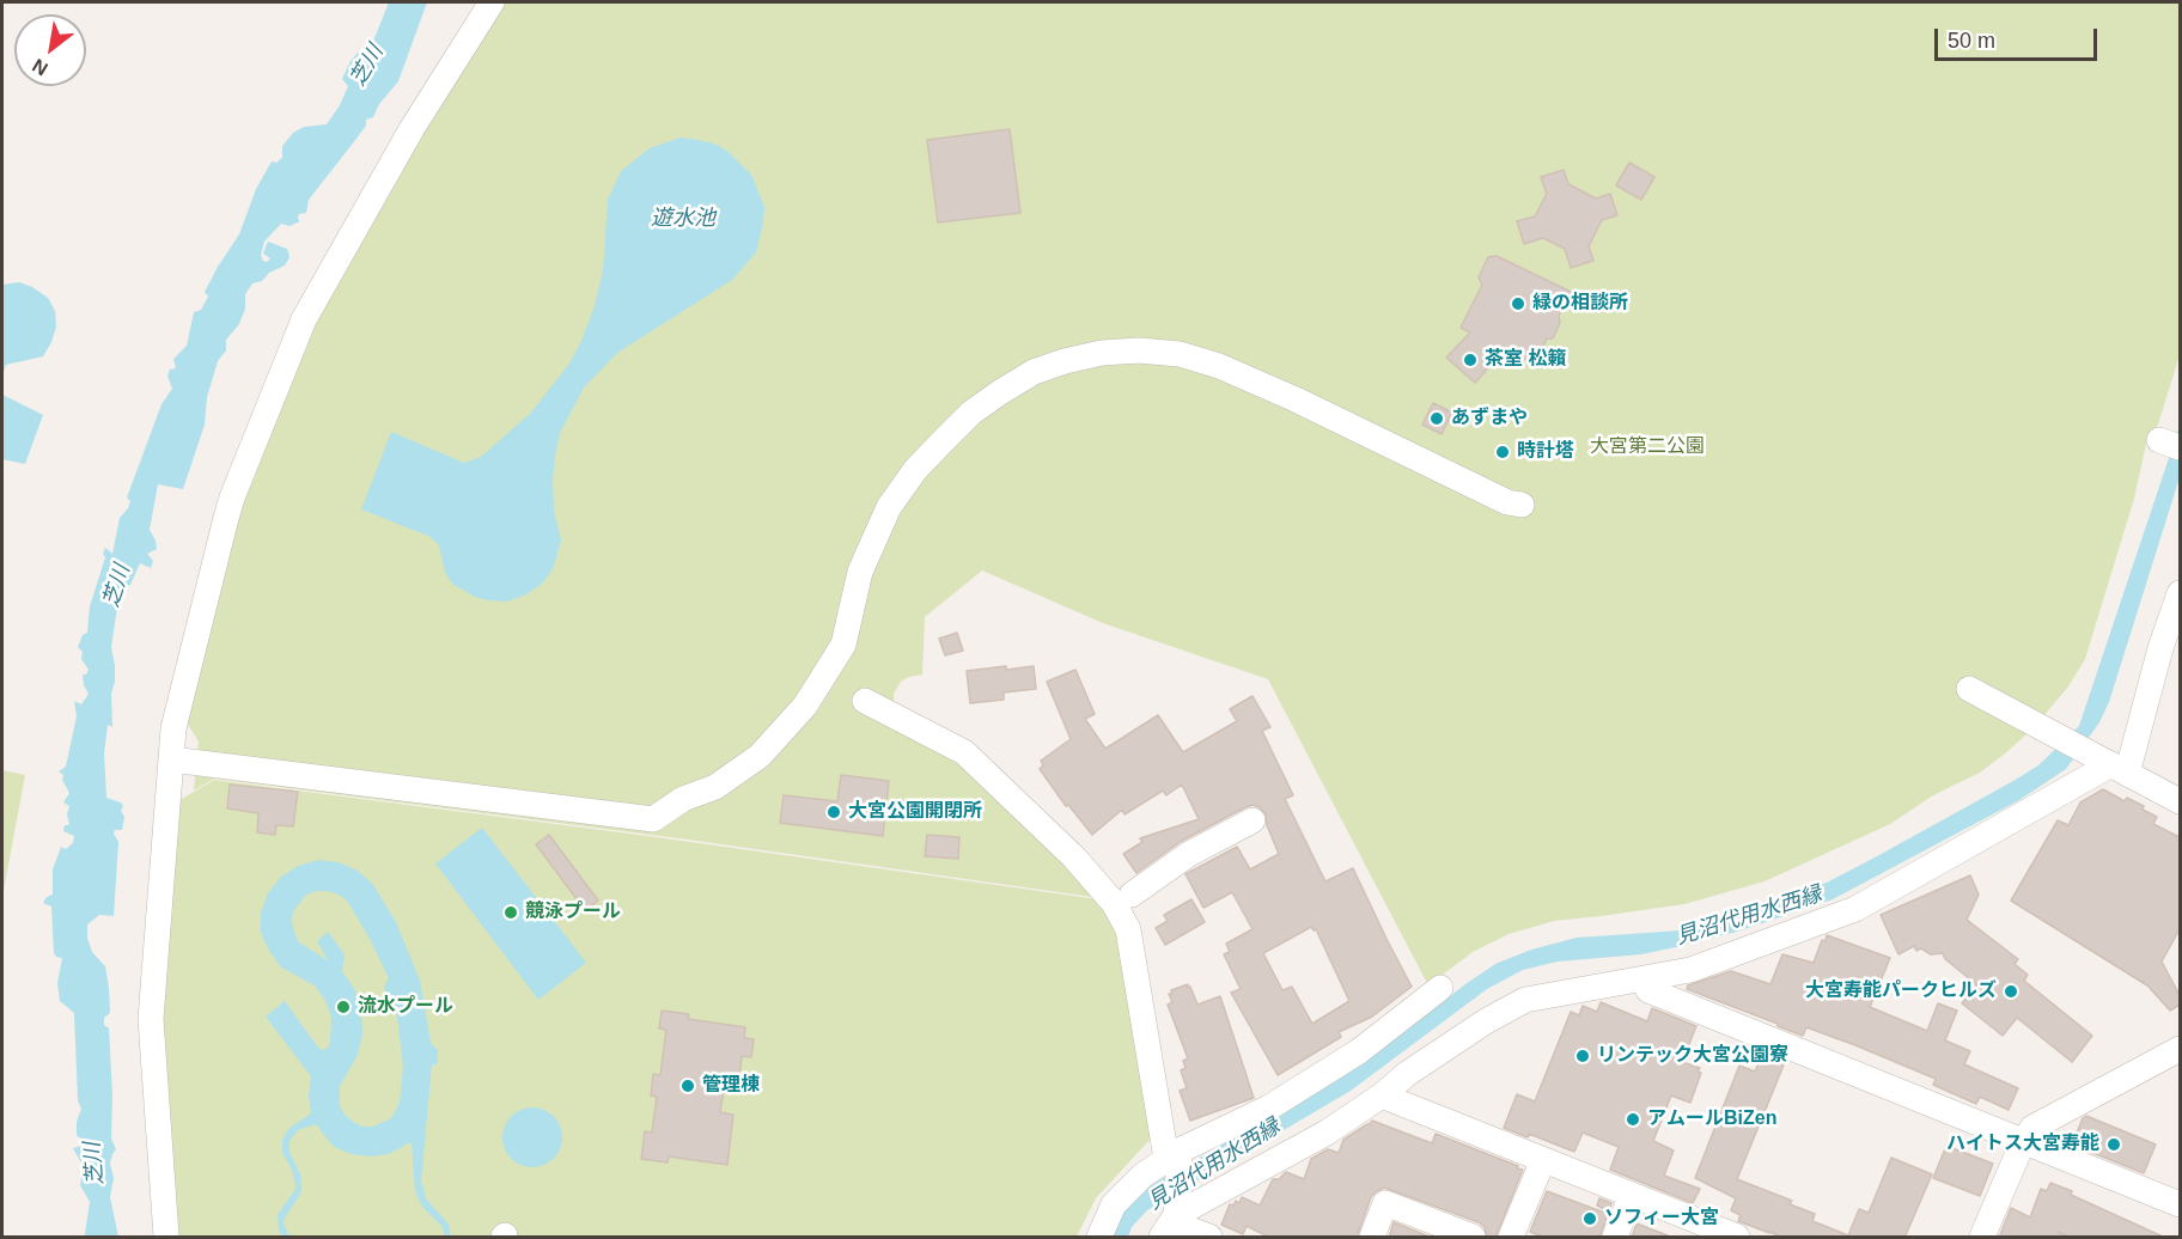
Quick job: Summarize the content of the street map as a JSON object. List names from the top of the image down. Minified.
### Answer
{"water":["芝川","遊水池","見沼代用水西縁"],"parks":["大宮第二公園"],"places":["緑の相談所","茶室 松籟","あずまや","時計塔","大宮公園開閉所","競泳プール","大宮寿能パークヒルズ","流水プール","リンテック大宮公園寮","管理棟","アムールBiZen","ハイトス大宮寿能","ソフィー大宮"],"scale_bar":"50 m","north":"bottom left"}
